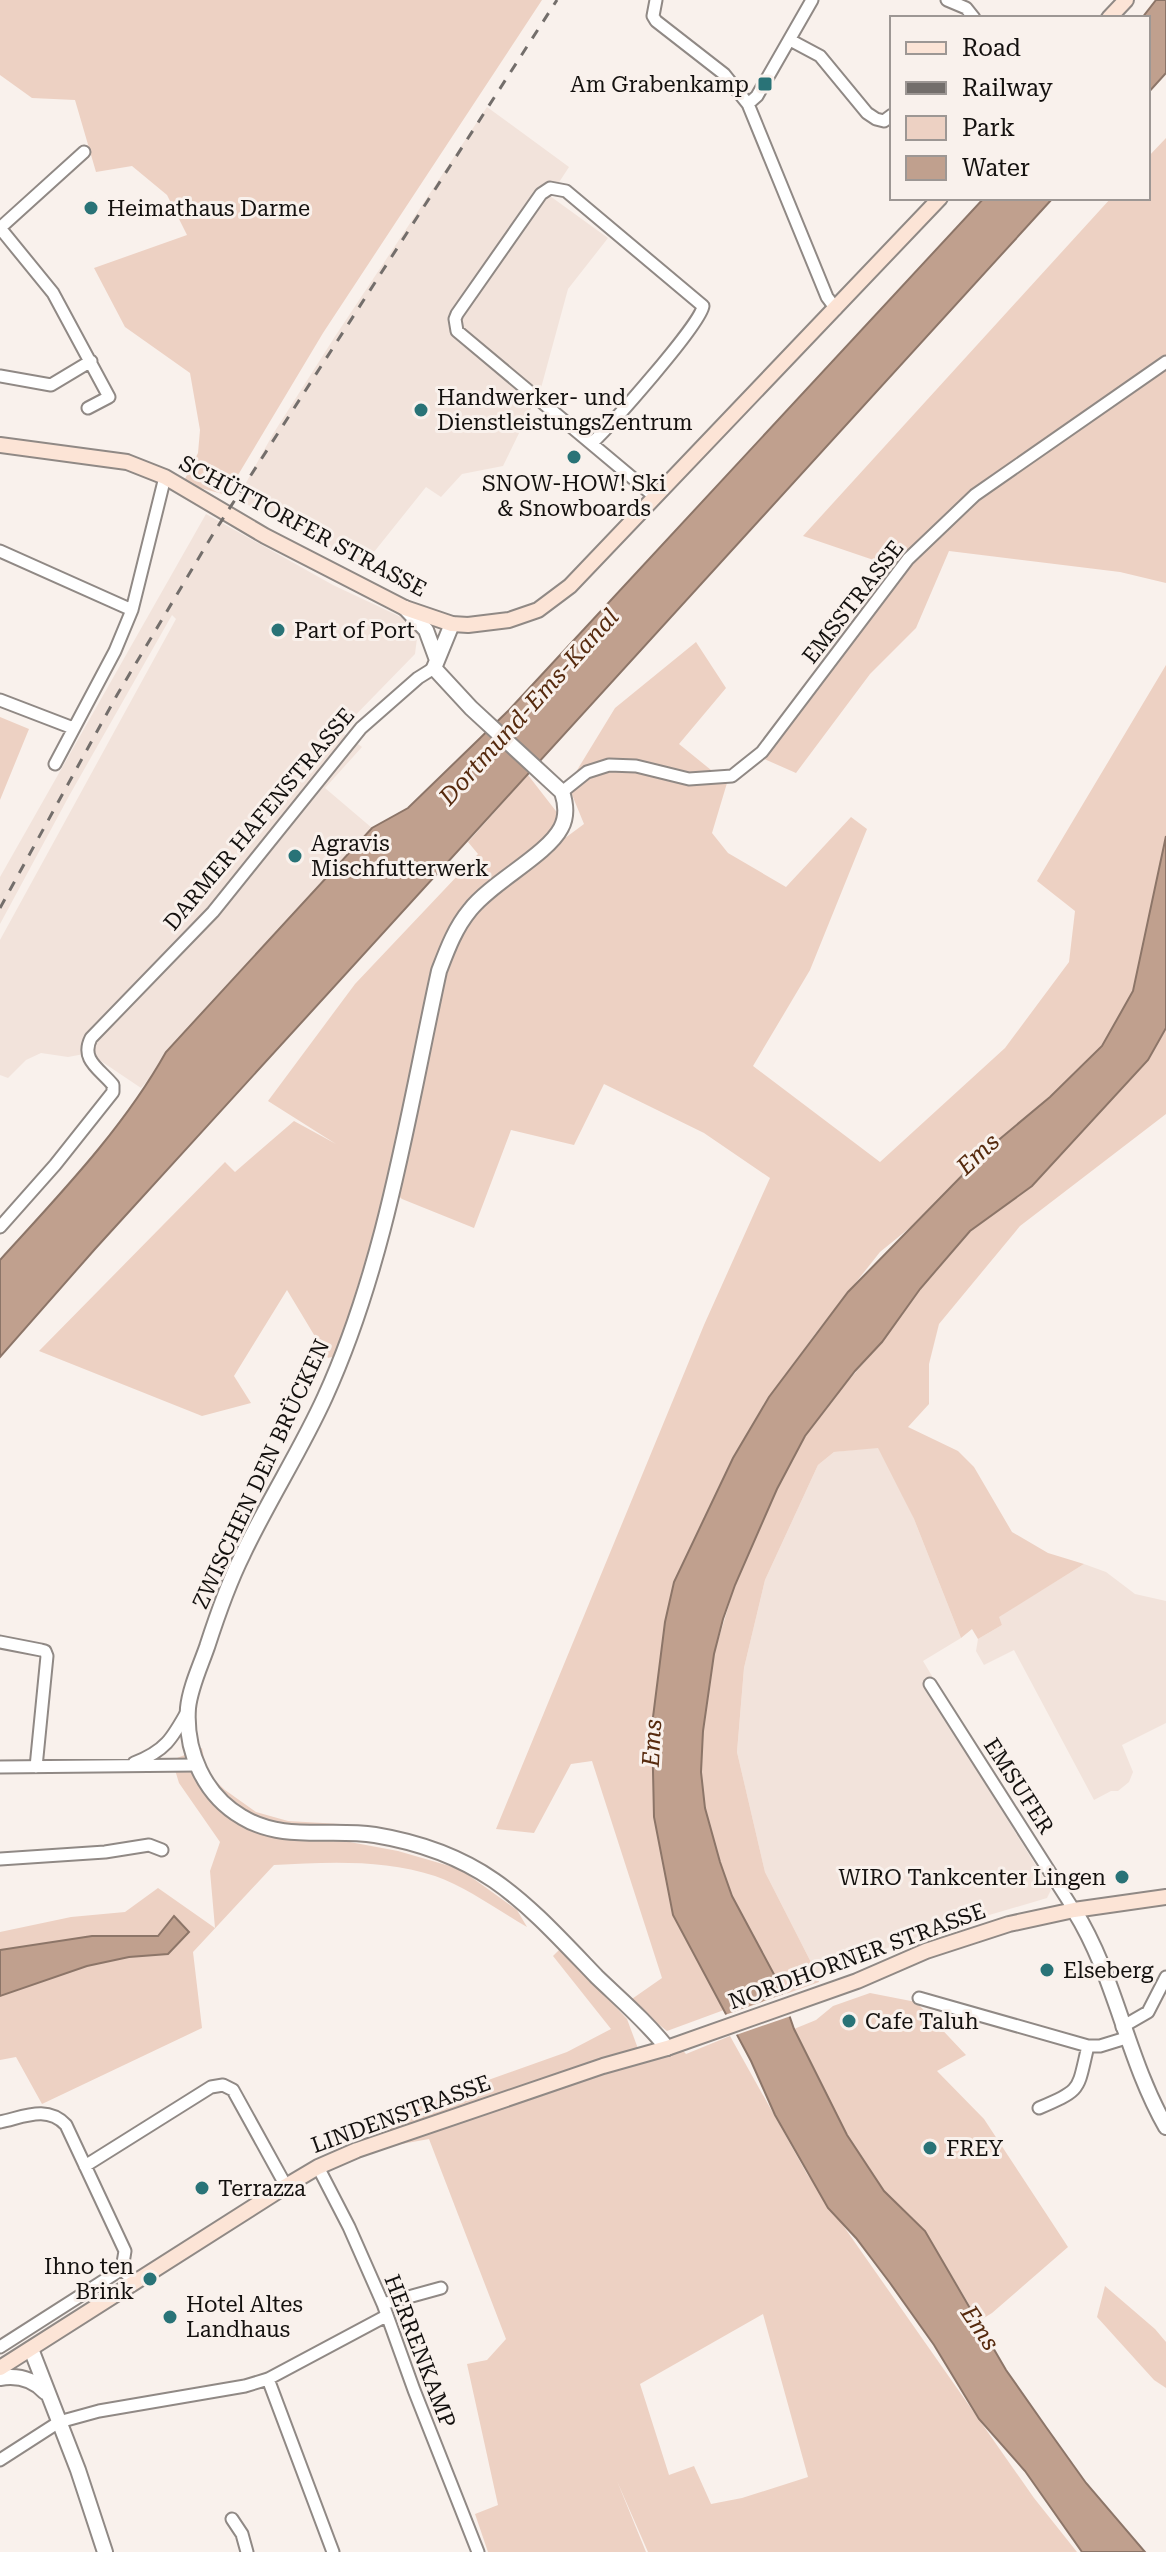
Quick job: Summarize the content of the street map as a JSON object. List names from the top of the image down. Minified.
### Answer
{"streets":{"main road":["SCHÜTTORFER STRASSE","NORDHORNER STRASSE","LINDENSTRASSE"],"street":["EMSSTRASSE","DARMER HAFENSTRASSE","ZWISCHEN DEN BRÜCKEN","EMSUFER","HERRENKAMP"]},"crossings":[["EMSSTRASSE","ZWISCHEN DEN BRÜCKEN"],["ZWISCHEN DEN BRÜCKEN","LINDENSTRASSE"],["EMSUFER","NORDHORNER STRASSE"],["NORDHORNER STRASSE","LINDENSTRASSE"],["LINDENSTRASSE","HERRENKAMP"]],"water":["Dortmund-Ems-Kanal","Ems"],"places":{"transit":["Am Grabenkamp"],"other":["Heimathaus Darme","Handwerker- und DienstleistungsZentrum","SNOW-HOW! Ski & Snowboards","Part of Port","Agravis Mischfutterwerk","WIRO Tankcenter Lingen","Elseberg","Cafe Taluh","FREY","Terrazza","Ihno ten Brink","Hotel Altes Landhaus"]},"legend":["Road","Railway","Park","Water"]}
